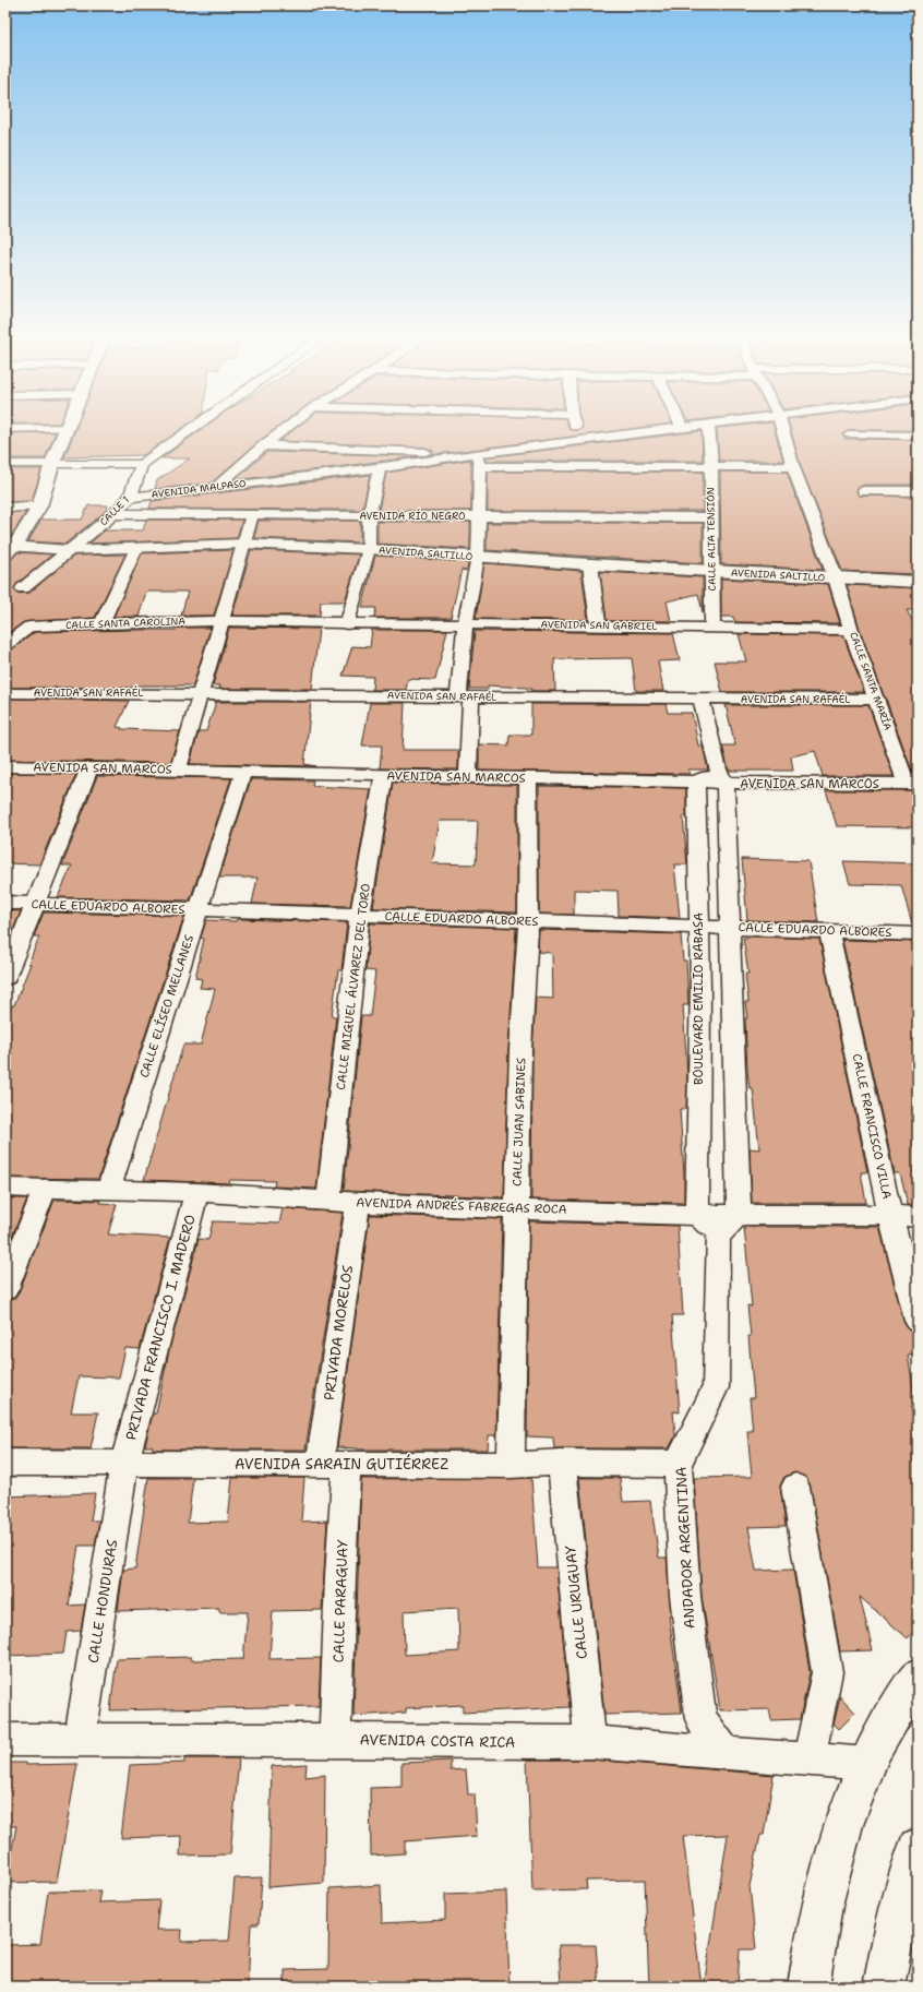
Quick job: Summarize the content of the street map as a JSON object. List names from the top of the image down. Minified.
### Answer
{"streets":{"street":["AVENIDA MALPASO","CALLE 1","AVENIDA RÍO NEGRO","CALLE ALTA TENSIÓN","AVENIDA SALTILLO","CALLE SANTA CAROLINA","AVENIDA SAN GABRIEL","CALLE SANTA MARÍA","AVENIDA SAN RAFAÉL","AVENIDA SAN MARCOS","CALLE EDUARDO ALBORES","CALLE MIGUEL ÁLVAREZ DEL TORO","BOULEVARD EMILIO RABASA","CALLE ELÍSEO MELLANES","CALLE JUAN SABINES","CALLE FRANCISCO VILLA","AVENIDA ANDRÉS FABREGAS ROCA","PRIVADA FRANCISCO I. MADERO","PRIVADA MORELOS","AVENIDA SARAIN GUTIÉRREZ","ANDADOR ARGENTINA","CALLE HONDURAS","CALLE PARAGUAY","CALLE URUGUAY","AVENIDA COSTA RICA"]},"crossings":[["AVENIDA MALPASO","CALLE 1"],["CALLE 1","AVENIDA RÍO NEGRO"],["CALLE 1","AVENIDA SALTILLO"],["AVENIDA RÍO NEGRO","CALLE ALTA TENSIÓN"],["CALLE ALTA TENSIÓN","AVENIDA SALTILLO"],["CALLE ALTA TENSIÓN","AVENIDA SAN GABRIEL"],["AVENIDA SALTILLO","CALLE SANTA MARÍA"],["CALLE SANTA CAROLINA","AVENIDA SAN GABRIEL"],["AVENIDA SAN GABRIEL","CALLE SANTA MARÍA"],["CALLE SANTA MARÍA","AVENIDA SAN RAFAÉL"],["CALLE SANTA MARÍA","AVENIDA SAN MARCOS"],["AVENIDA SAN MARCOS","CALLE MIGUEL ÁLVAREZ DEL TORO"],["AVENIDA SAN MARCOS","BOULEVARD EMILIO RABASA"],["AVENIDA SAN MARCOS","CALLE ELÍSEO MELLANES"],["AVENIDA SAN MARCOS","CALLE JUAN SABINES"],["CALLE EDUARDO ALBORES","CALLE MIGUEL ÁLVAREZ DEL TORO"],["CALLE EDUARDO ALBORES","BOULEVARD EMILIO RABASA"],["CALLE EDUARDO ALBORES","CALLE ELÍSEO MELLANES"],["CALLE EDUARDO ALBORES","CALLE JUAN SABINES"],["CALLE EDUARDO ALBORES","CALLE FRANCISCO VILLA"],["CALLE MIGUEL ÁLVAREZ DEL TORO","AVENIDA ANDRÉS FABREGAS ROCA"],["BOULEVARD EMILIO RABASA","AVENIDA ANDRÉS FABREGAS ROCA"],["CALLE ELÍSEO MELLANES","AVENIDA ANDRÉS FABREGAS ROCA"],["CALLE JUAN SABINES","AVENIDA ANDRÉS FABREGAS ROCA"],["CALLE JUAN SABINES","AVENIDA SARAIN GUTIÉRREZ"],["CALLE FRANCISCO VILLA","AVENIDA ANDRÉS FABREGAS ROCA"],["AVENIDA ANDRÉS FABREGAS ROCA","PRIVADA FRANCISCO I. MADERO"],["AVENIDA ANDRÉS FABREGAS ROCA","PRIVADA MORELOS"],["PRIVADA FRANCISCO I. MADERO","AVENIDA SARAIN GUTIÉRREZ"],["PRIVADA FRANCISCO I. MADERO","CALLE HONDURAS"],["PRIVADA MORELOS","AVENIDA SARAIN GUTIÉRREZ"],["PRIVADA MORELOS","CALLE PARAGUAY"],["AVENIDA SARAIN GUTIÉRREZ","ANDADOR ARGENTINA"],["AVENIDA SARAIN GUTIÉRREZ","CALLE HONDURAS"],["AVENIDA SARAIN GUTIÉRREZ","CALLE PARAGUAY"],["AVENIDA SARAIN GUTIÉRREZ","CALLE URUGUAY"],["ANDADOR ARGENTINA","AVENIDA COSTA RICA"],["CALLE HONDURAS","AVENIDA COSTA RICA"],["CALLE PARAGUAY","AVENIDA COSTA RICA"],["CALLE URUGUAY","AVENIDA COSTA RICA"]]}
